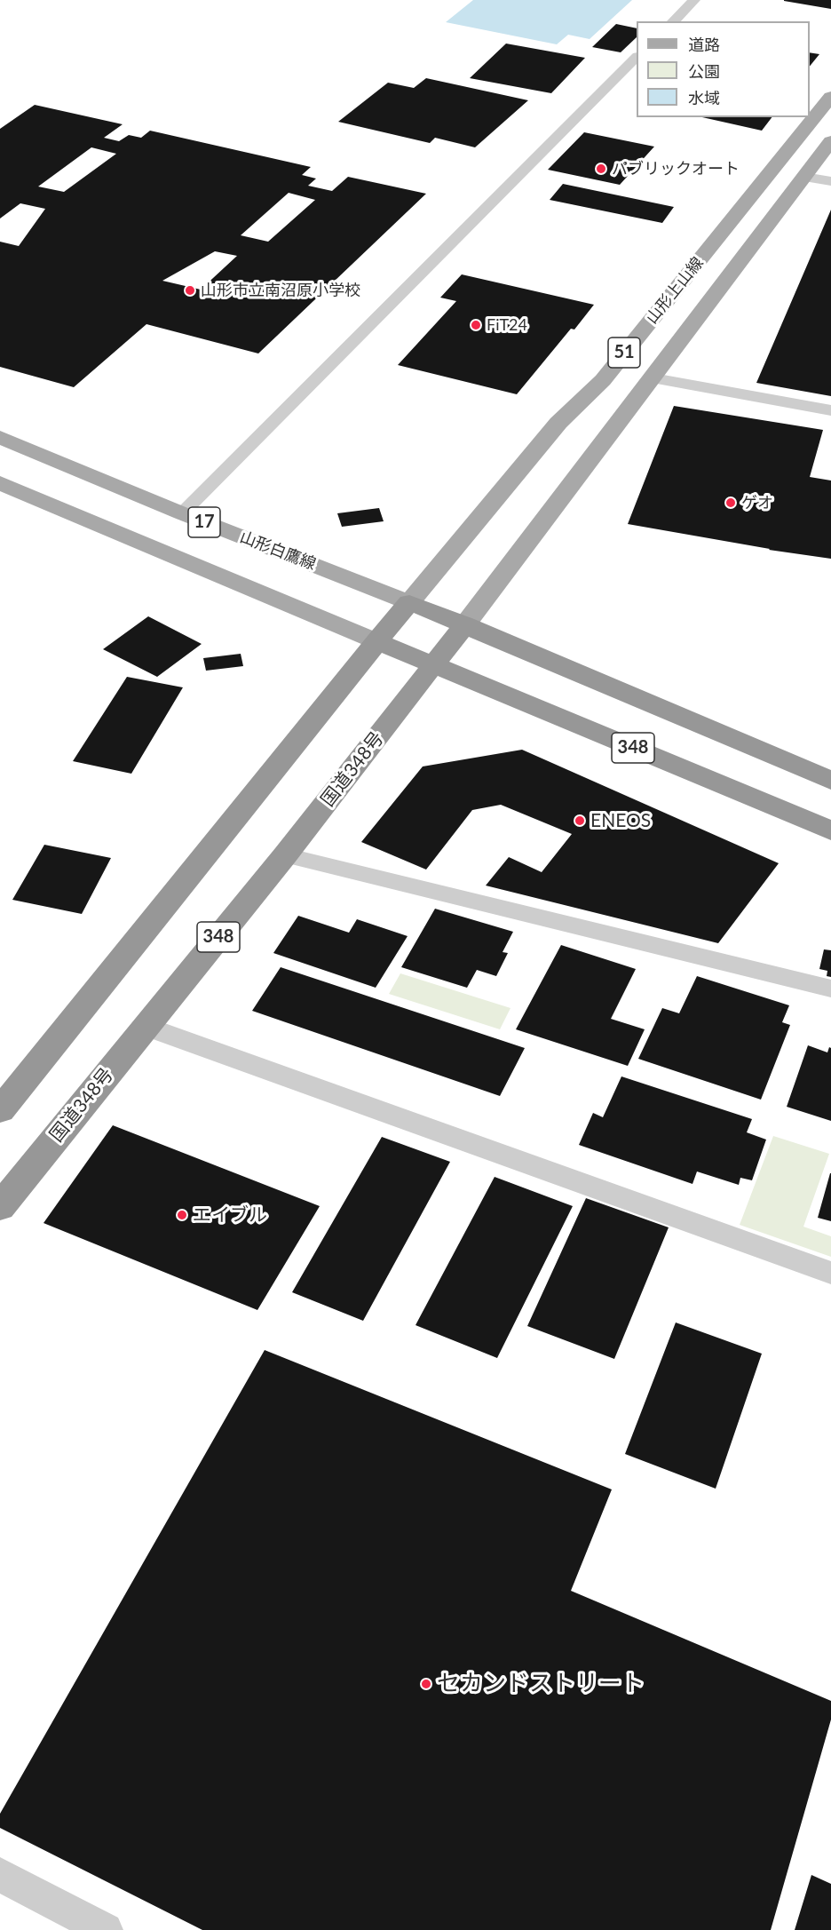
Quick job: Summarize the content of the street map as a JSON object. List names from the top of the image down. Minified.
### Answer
{"streets":{"highway":["348","国道348号"],"main road":["山形上山線","51","17","山形白鷹線"]},"crossings":[["山形上山線","山形白鷹線"],["山形上山線","348"],["17","348"],["山形白鷹線","348"],["348","国道348号"]],"places":["パブリックオート","山形市立南沼原小学校","FiT24","ゲオ","ENEOS","エイブル","セカンドストリート"],"legend":["道路","公園","水域"]}
